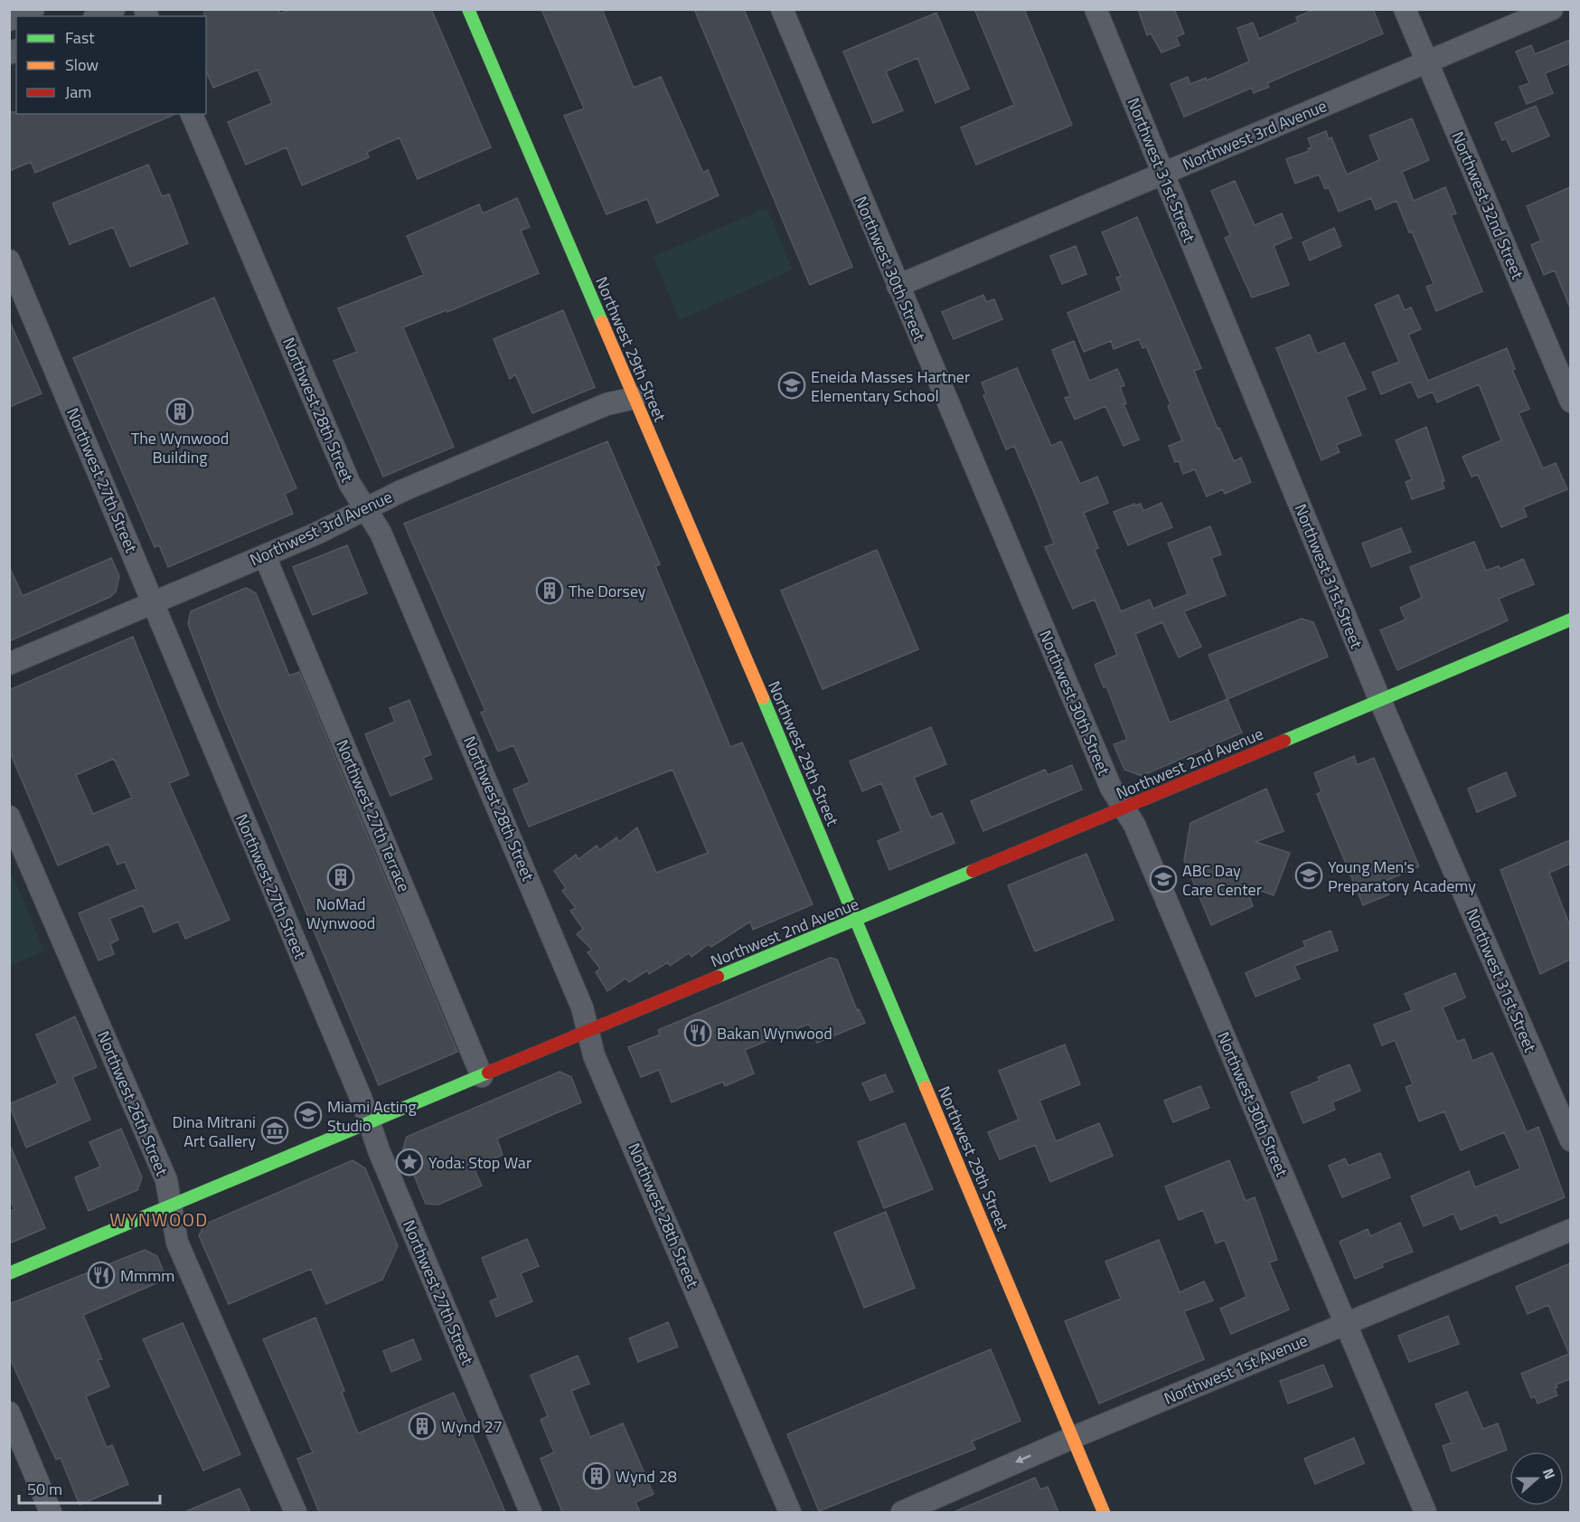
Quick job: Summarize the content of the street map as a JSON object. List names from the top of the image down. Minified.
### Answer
{"streets":{"street":["Northwest 3rd Avenue","Northwest 31st Street","Northwest 32nd Street","Northwest 30th Street","Northwest 29th Street","Northwest 28th Street","Northwest 27th Street","Northwest 2nd Avenue","Northwest 27th Terrace","Northwest 26th Street","Northwest 1st Avenue"]},"crossings":[["Northwest 3rd Avenue","Northwest 31st Street"],["Northwest 3rd Avenue","Northwest 32nd Street"],["Northwest 3rd Avenue","Northwest 30th Street"],["Northwest 3rd Avenue","Northwest 29th Street"],["Northwest 3rd Avenue","Northwest 28th Street"],["Northwest 3rd Avenue","Northwest 27th Street"],["Northwest 3rd Avenue","Northwest 27th Terrace"],["Northwest 31st Street","Northwest 2nd Avenue"],["Northwest 30th Street","Northwest 2nd Avenue"],["Northwest 30th Street","Northwest 1st Avenue"],["Northwest 29th Street","Northwest 2nd Avenue"],["Northwest 29th Street","Northwest 1st Avenue"],["Northwest 28th Street","Northwest 2nd Avenue"],["Northwest 27th Street","Northwest 2nd Avenue"],["Northwest 2nd Avenue","Northwest 27th Terrace"],["Northwest 2nd Avenue","Northwest 26th Street"]],"districts":["WYNWOOD"],"places":{"school or university":["Eneida Masses Hartner Elementary School","Young Men's Preparatory Academy","ABC Day Care Center","Miami Acting Studio"],"building":["The Wynwood Building","The Dorsey","NoMad Wynwood","Wynd 27","Wynd 28"],"restaurant":["Bakan Wynwood","Mmmm"],"museum":["Dina Mitrani Art Gallery"],"place":["Yoda: Stop War"]},"legend":["Fast","Slow","Jam"],"scale_bar":"50 m","north":"right"}
